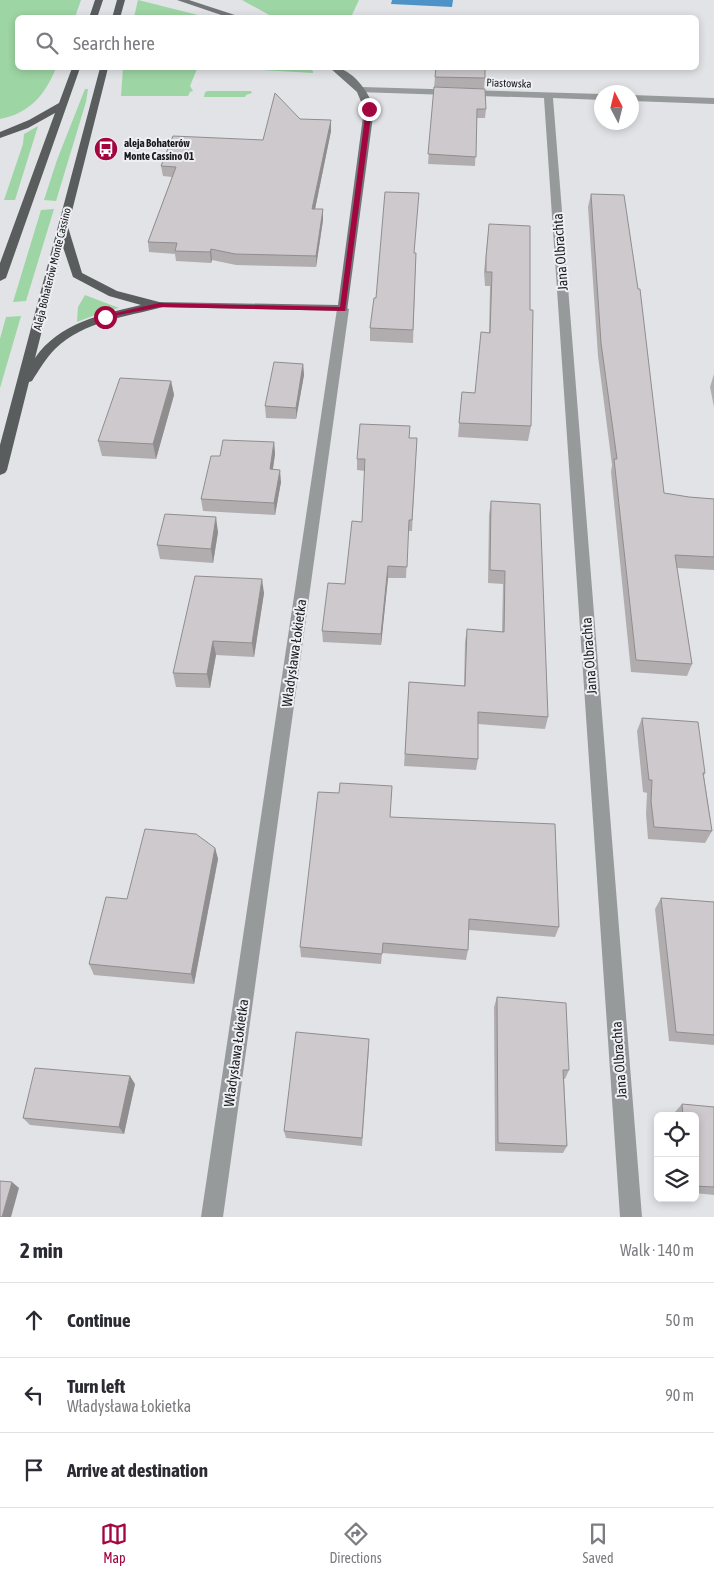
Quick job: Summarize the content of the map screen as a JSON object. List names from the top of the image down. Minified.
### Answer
{"streets":{"main road":["Aleja Bohaterów Monte Cassino"],"street":["Piastowska","Jana Olbrachta","Władysława Łokietka"]},"crossings":[["Piastowska","Jana Olbrachta"],["Piastowska","Władysława Łokietka"]],"places":{"bus stop":["aleja Bohaterów Monte Cassino 01"]},"north":"top","page":{"search":"Search here","heading":["2 min","Walk · 140 m"],"list":[["Continue","50 m"],["Turn left","Władysława Łokietka","90 m"],"Arrive at destination"],"nav":["Map","Directions","Saved"]}}
